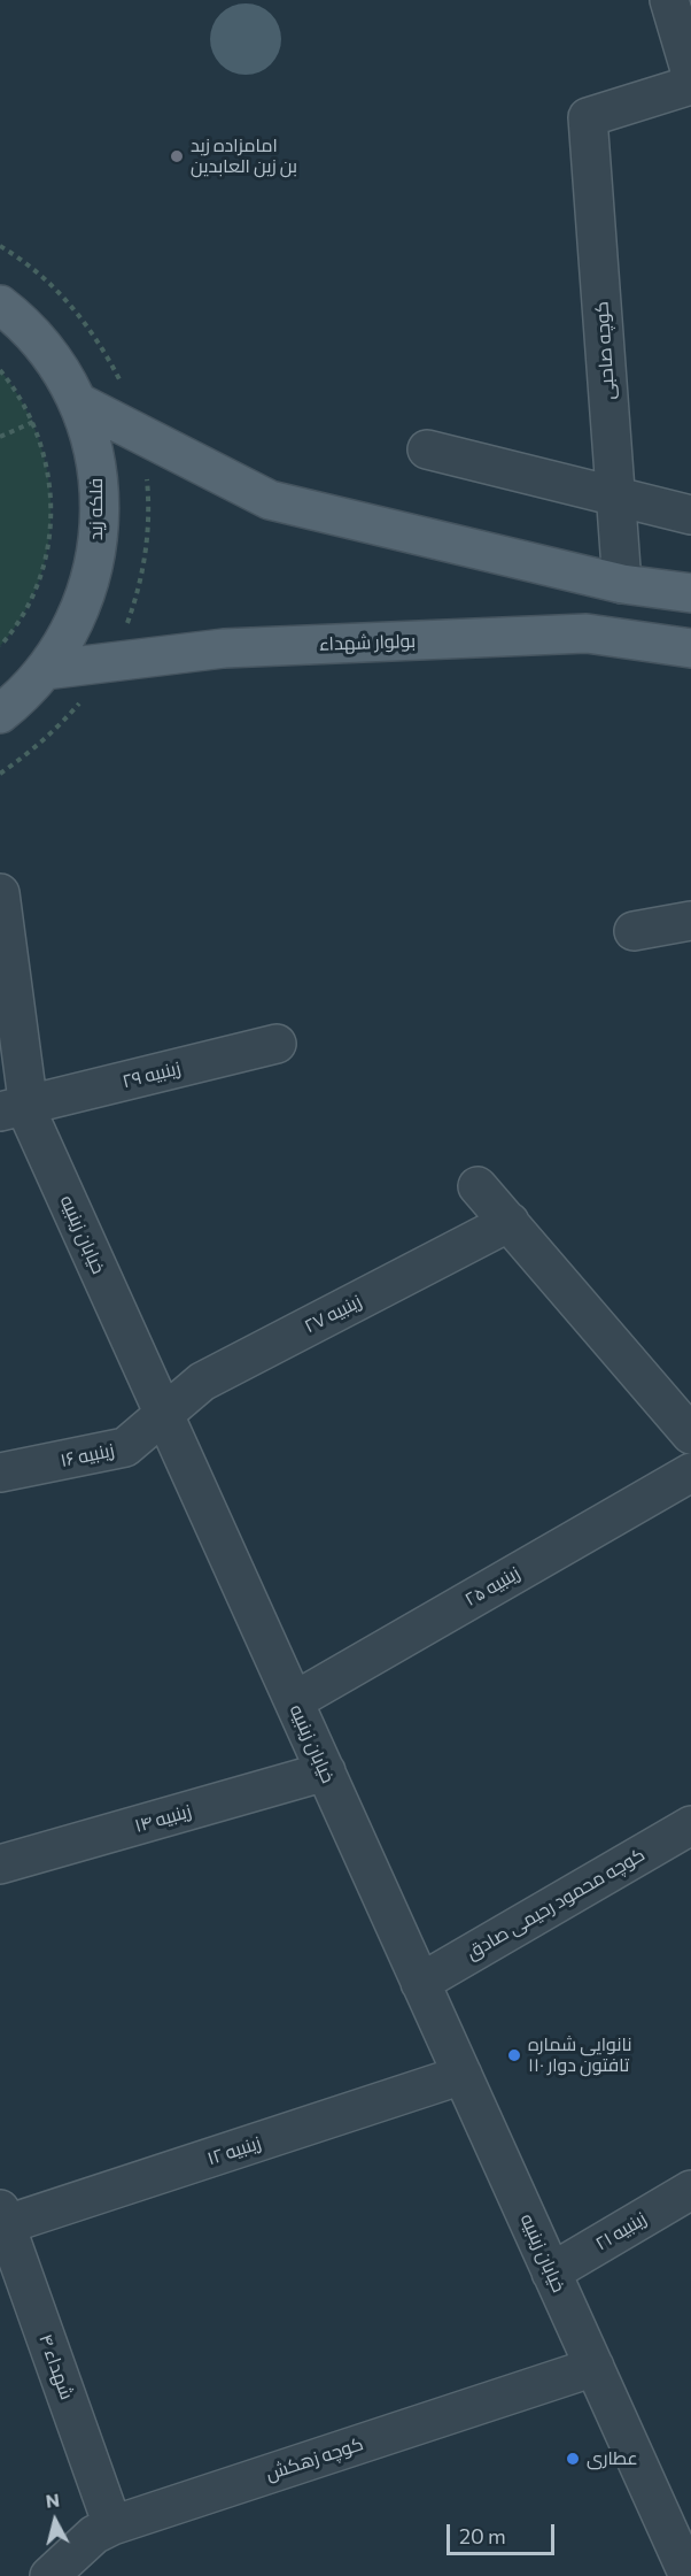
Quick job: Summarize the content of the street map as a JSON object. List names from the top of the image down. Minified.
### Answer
{"streets":{"main road":["فلکه زید","بولوار شهداء"],"street":["کوچه صاحبی","زینبیه ۲۹","خیابان زینبیه","زینبیه ۲۷","زینبیه ۱۶","زینبیه ۲۵","زینبیه ۱۴","کوچه محمود رحیمی صادق","زینبیه ۱۲","زینبیه ۲۱","شهداء ۴","کوچه زهکش"]},"crossings":[["فلکه زید","بولوار شهداء"],["زینبیه ۲۹","خیابان زینبیه"],["خیابان زینبیه","زینبیه ۲۷"],["خیابان زینبیه","زینبیه ۱۶"],["خیابان زینبیه","زینبیه ۲۵"],["خیابان زینبیه","زینبیه ۱۴"],["خیابان زینبیه","کوچه محمود رحیمی صادق"],["خیابان زینبیه","زینبیه ۱۲"],["خیابان زینبیه","زینبیه ۲۱"],["خیابان زینبیه","کوچه زهکش"],["زینبیه ۲۷","زینبیه ۱۶"],["زینبیه ۱۲","شهداء ۴"],["شهداء ۴","کوچه زهکش"]],"places":["امامزاده زید بن زین العابدین","نانوایی شماره ۱۱۰ تافتون دوار","عطاری"],"scale_bar":"20 m","north":"top"}
